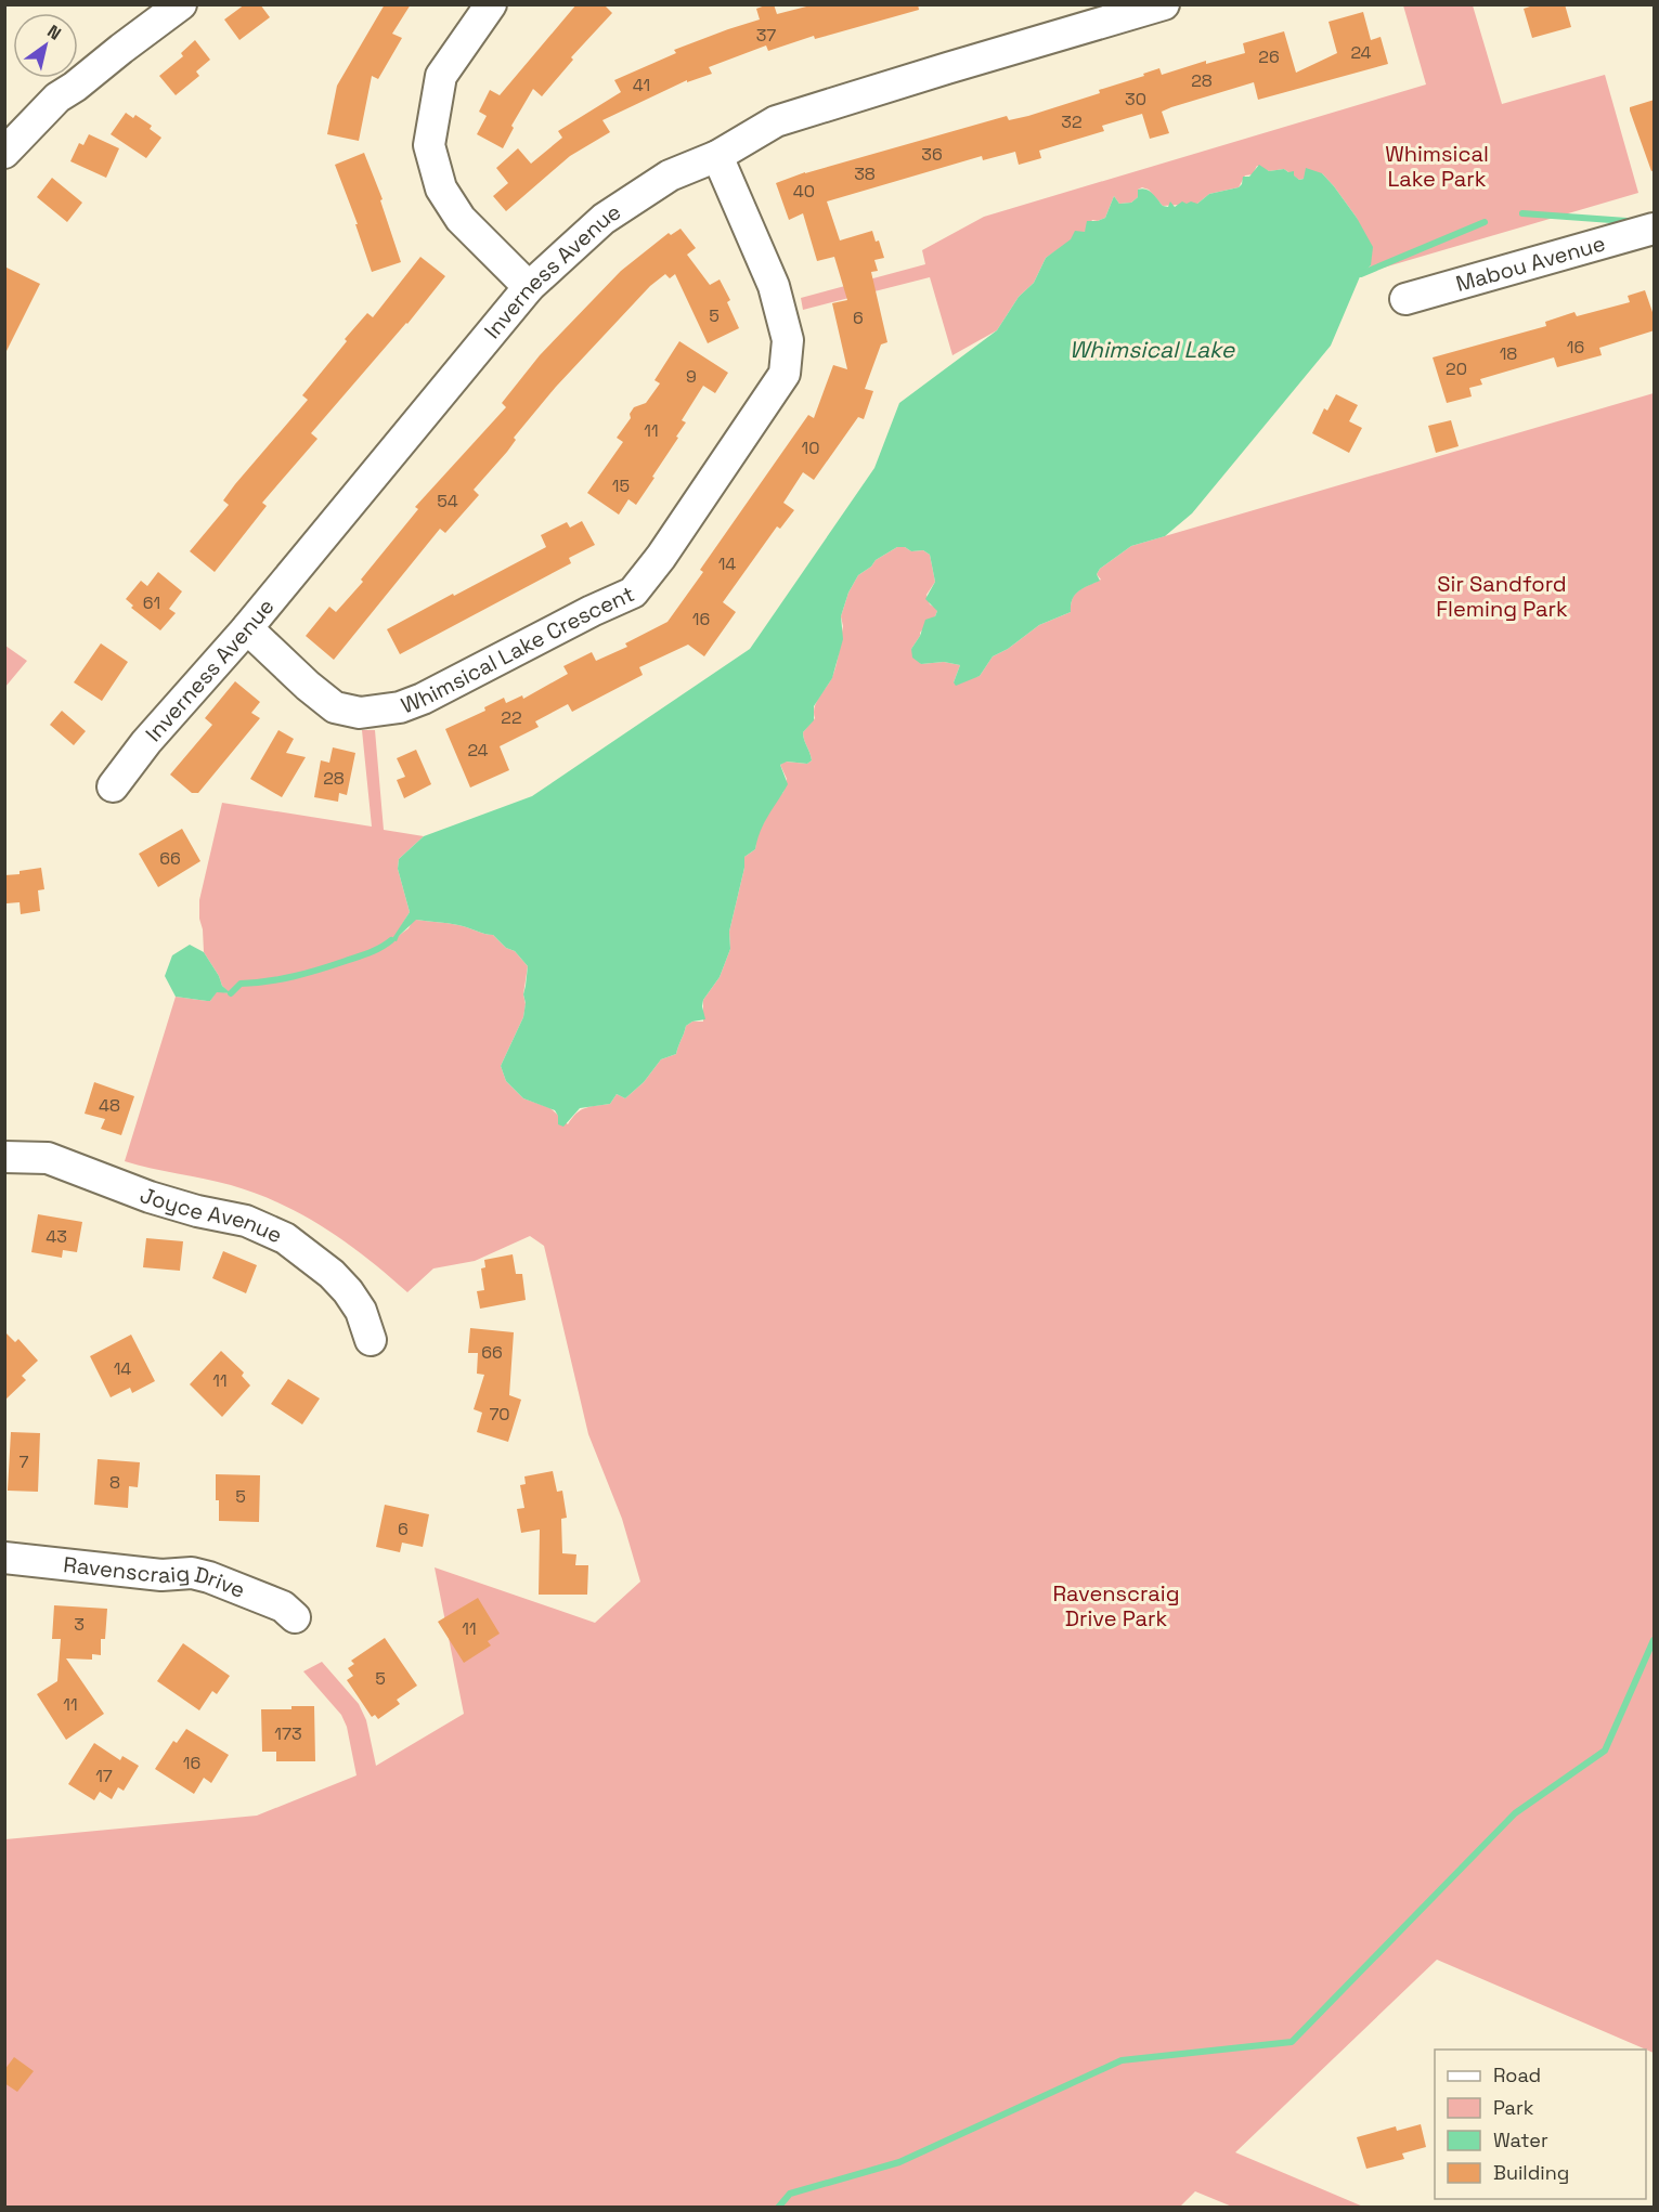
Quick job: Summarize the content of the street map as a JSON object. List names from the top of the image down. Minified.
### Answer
{"streets":{"street":["Mabou Avenue","Inverness Avenue","Whimsical Lake Crescent","Joyce Avenue","Ravenscraig Drive"]},"crossings":[["Inverness Avenue","Whimsical Lake Crescent"]],"water":["Whimsical Lake"],"parks":["Whimsical Lake Park","Sir Sandford Fleming Park","Ravenscraig Drive Park"],"house_numbers":["37","24","26","28","41","30","32","36","38","40","5","6","16","18","20","9","11","10","15","54","14","61","16","22","24","28","66","48","43","66","14","11","70","7","8","5","6","3","11","5","11","173","16","17"],"legend":["Road","Park","Water","Building"],"north":"top right"}
